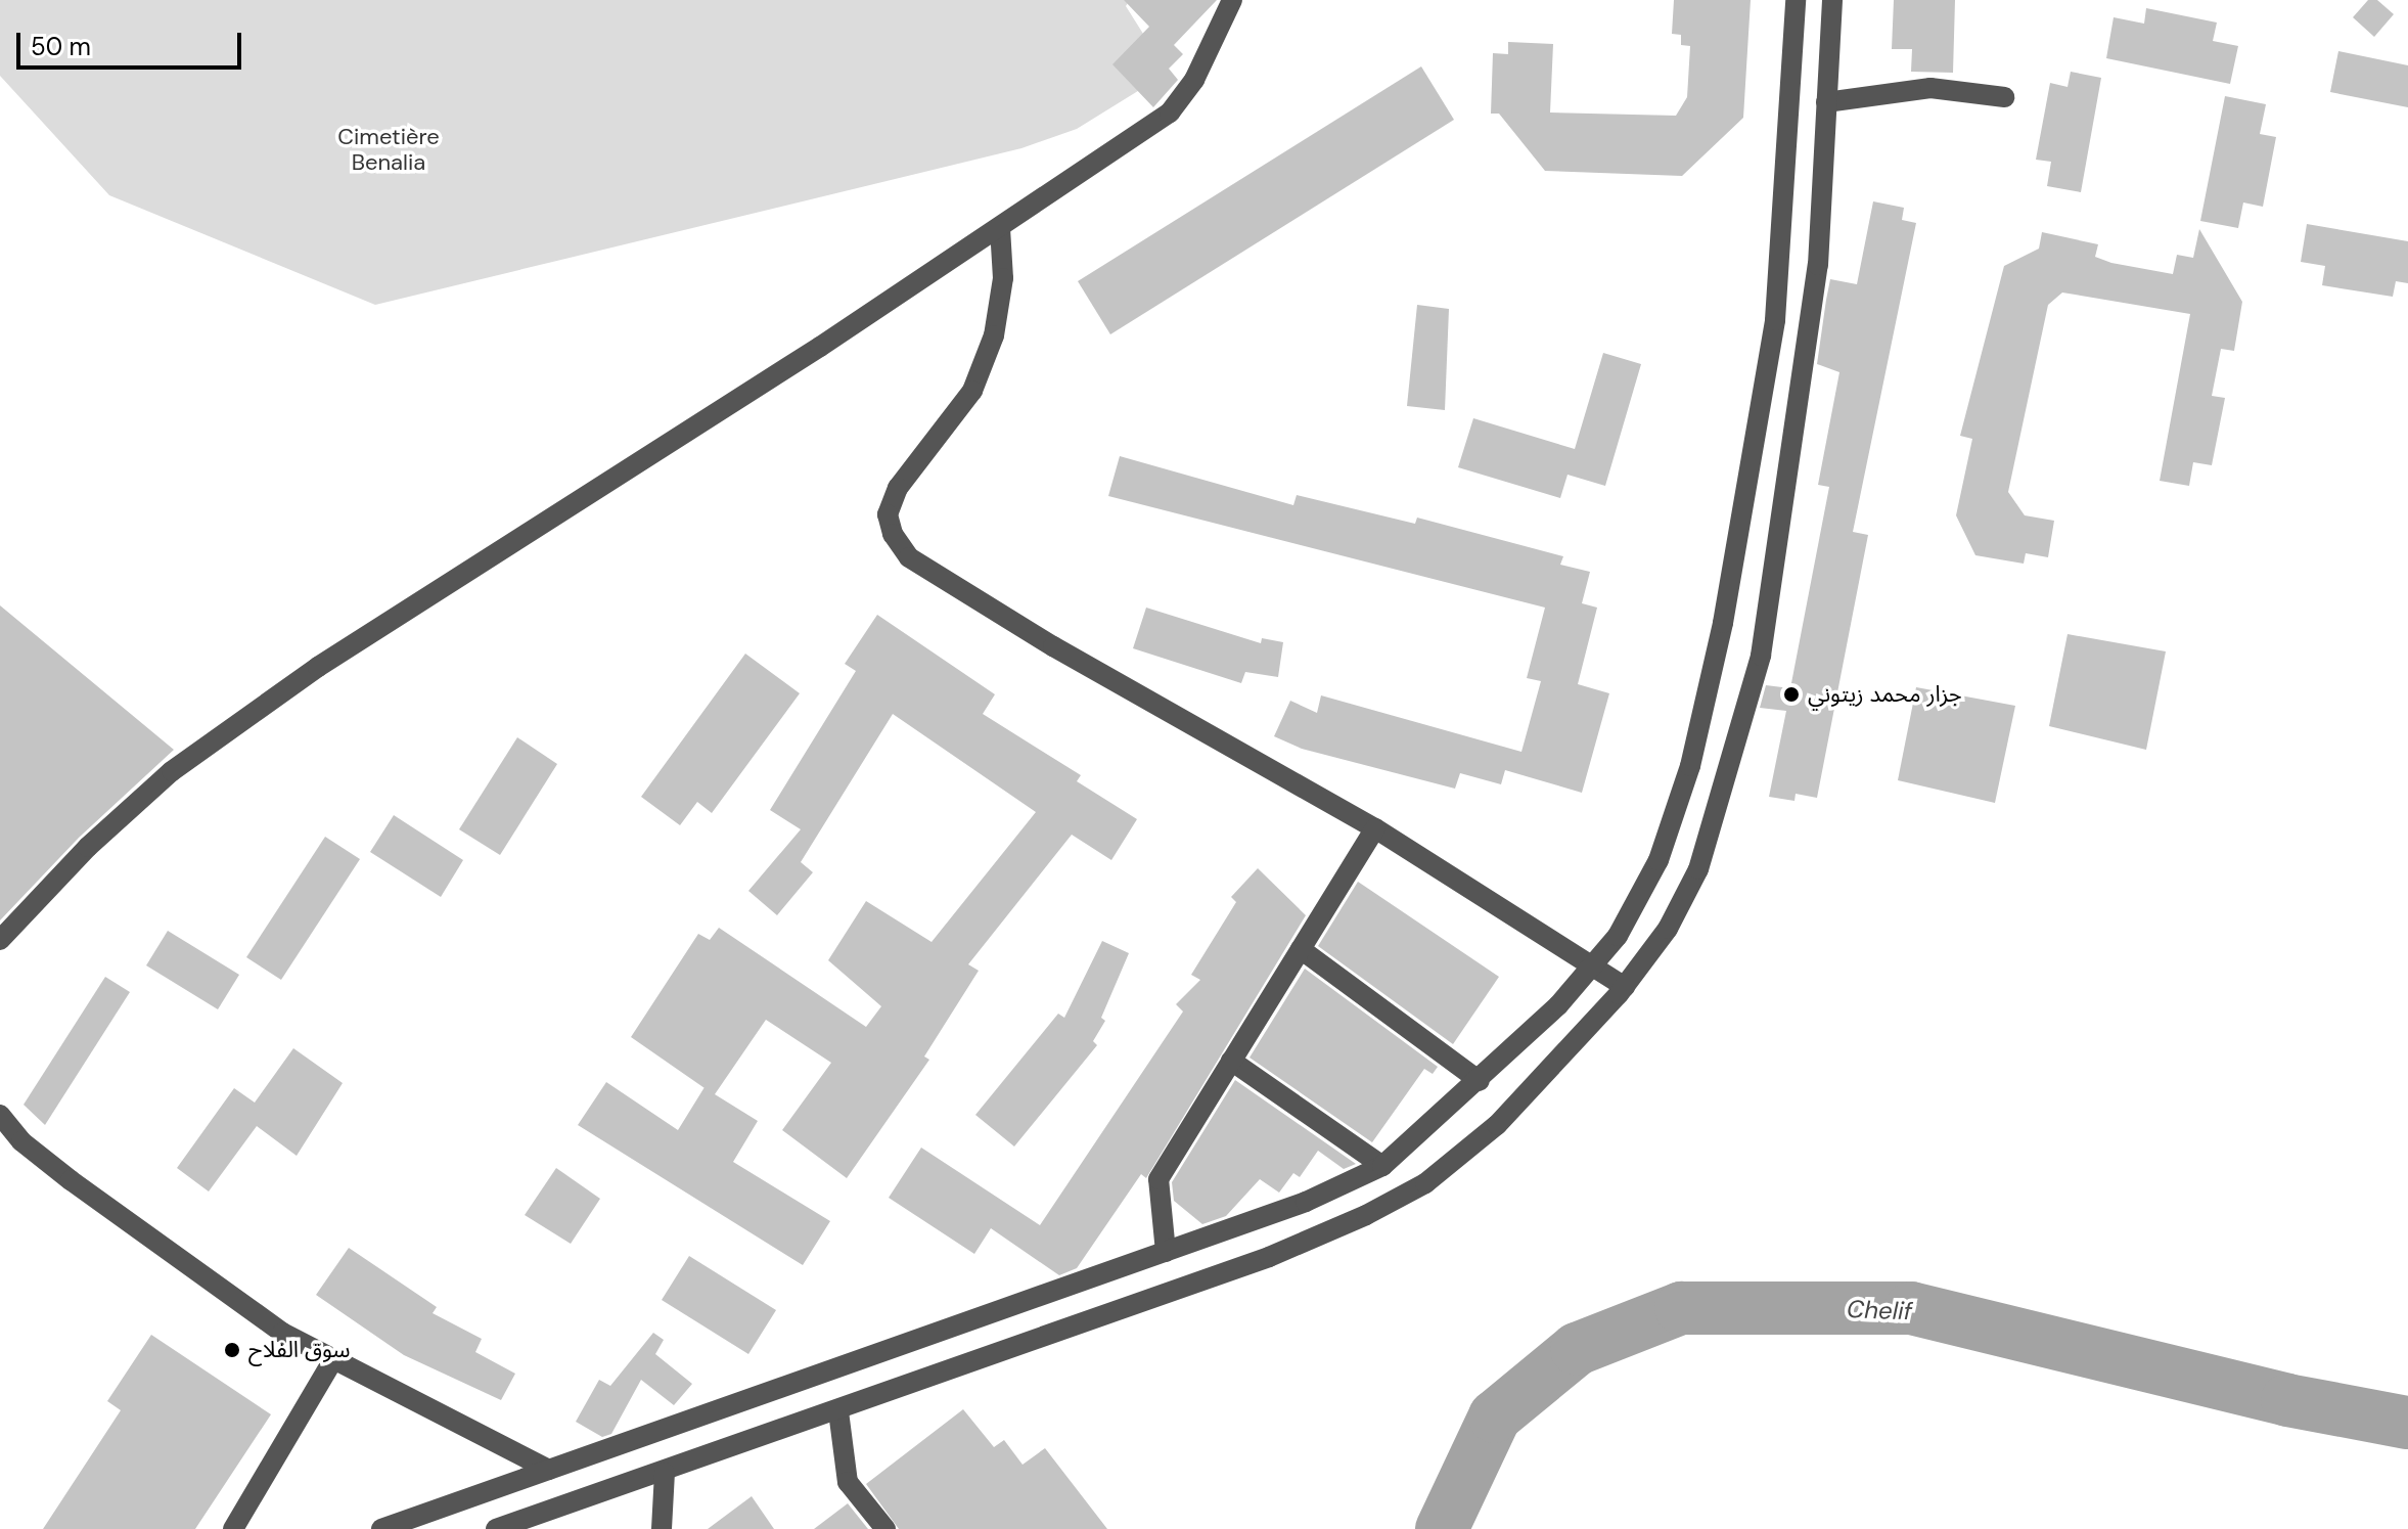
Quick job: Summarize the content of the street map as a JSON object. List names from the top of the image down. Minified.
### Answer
{"water":["Chelif"],"parks":["Cimetière Benalia"],"places":["جزار محمد زيتوني","سوق الفلاح"],"scale_bar":"50 m"}
